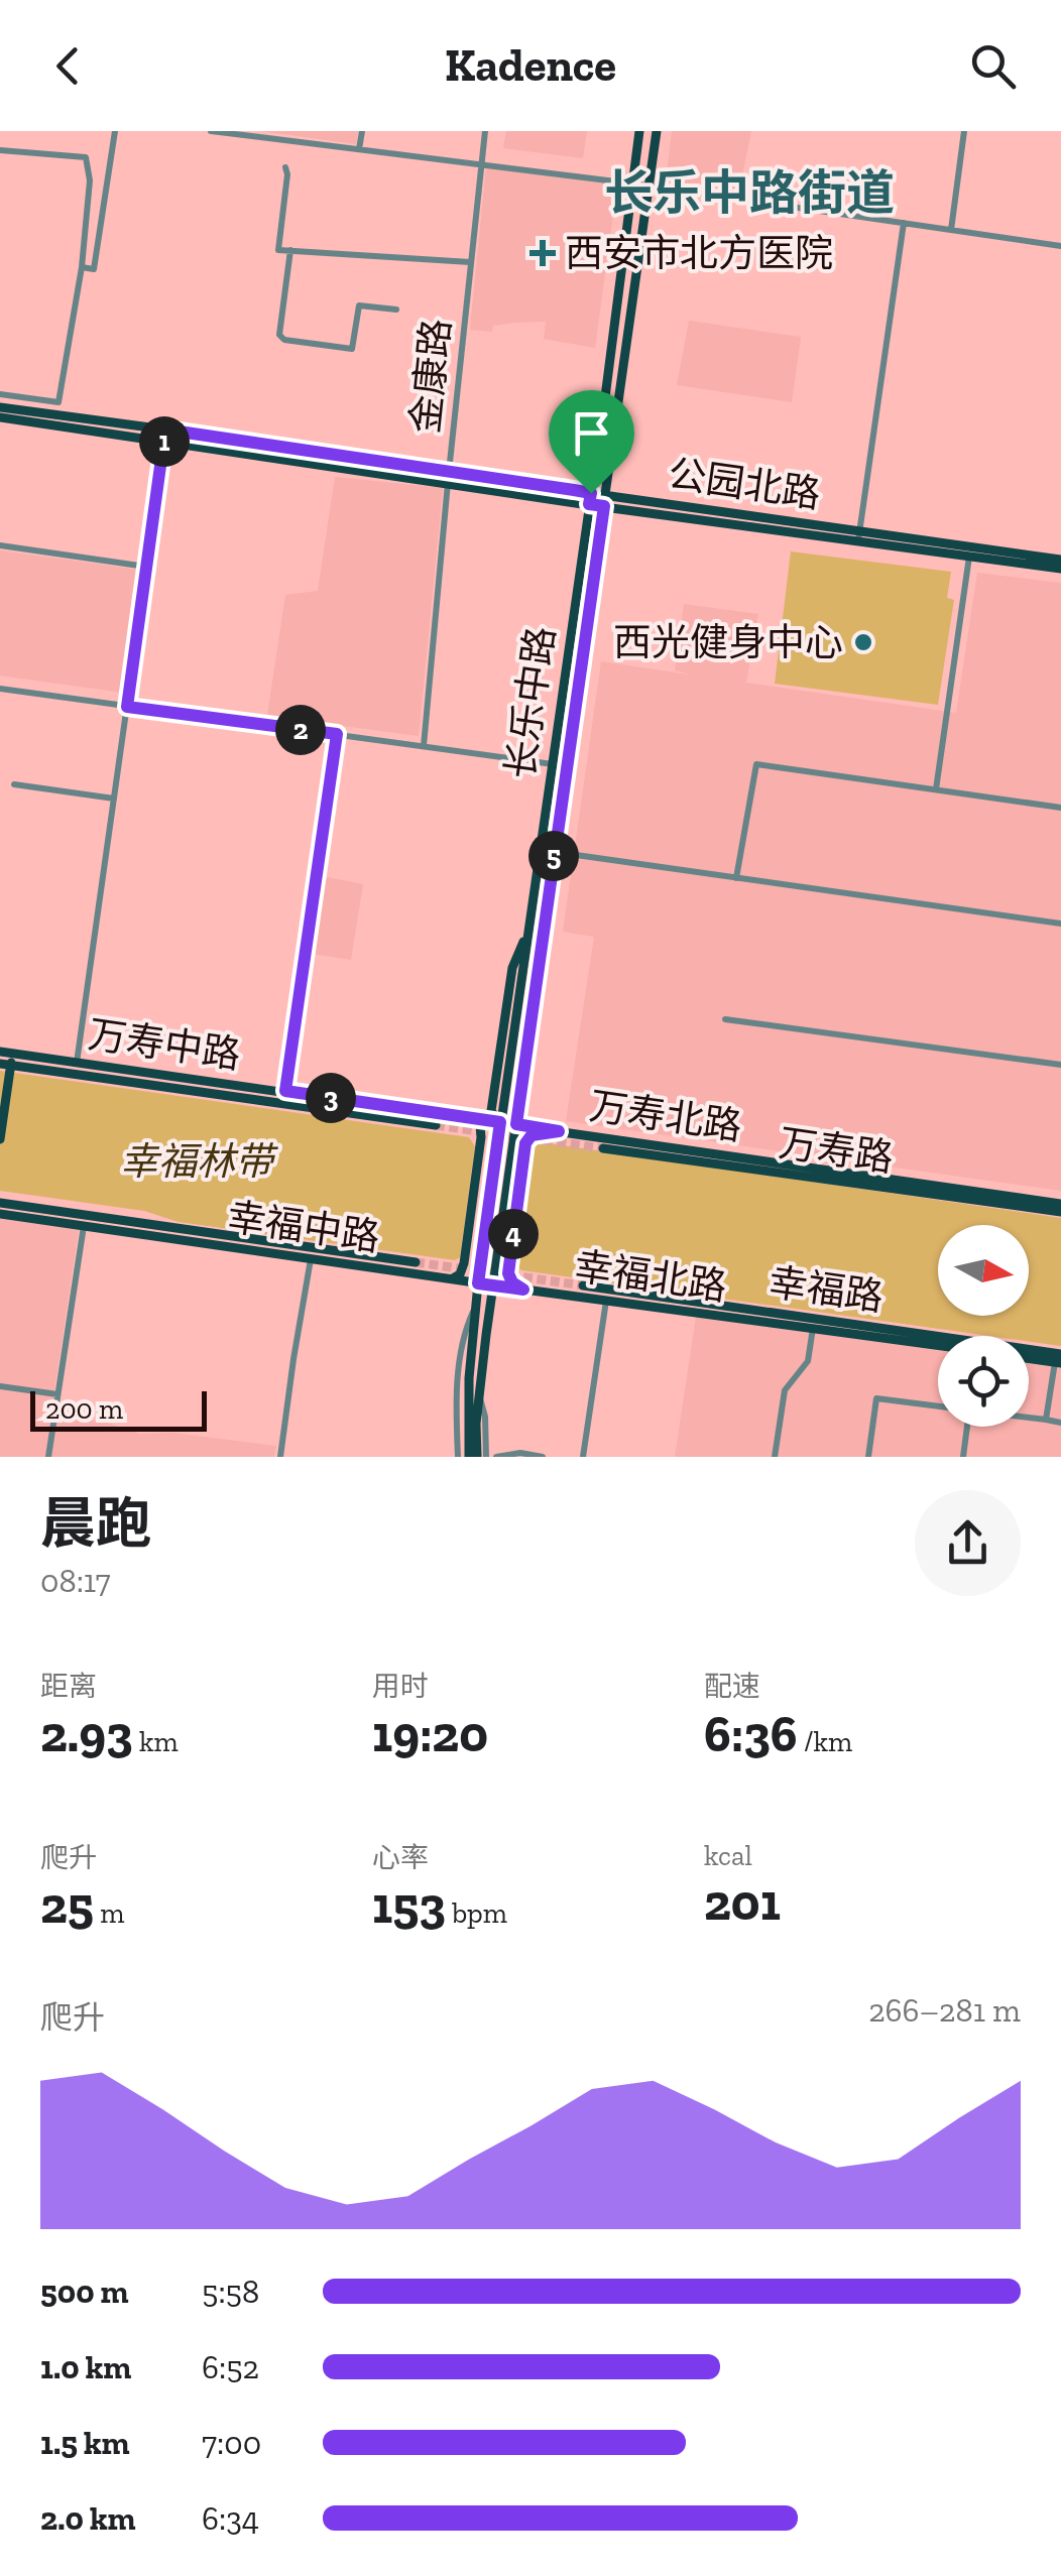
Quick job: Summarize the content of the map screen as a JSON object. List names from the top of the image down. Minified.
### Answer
{"streets":{"main road":["公园北路","长乐中路","万寿中路","万寿北路","万寿路","幸福中路","幸福北路","幸福路"],"street":["金康路"]},"crossings":[["金康路","公园北路"],["公园北路","长乐中路"],["长乐中路","万寿中路"],["长乐中路","万寿北路"],["长乐中路","幸福中路"],["长乐中路","幸福北路"],["万寿中路","万寿北路"],["幸福中路","幸福北路"]],"districts":["长乐中路街道"],"parks":["幸福林带"],"places":{"health":["西安市北方医院"],"other":["西光健身中心"]},"scale_bar":"200 m","north":"right","page":{"header":"Kadence","pins":["1","2","5","3","4"],"scale":"200 m","heading":["晨跑","08:17"],"stats":[["距离","2.93 km"],["用时","19:20"],["配速","6:36 /km"],["爬升","25 m"],["心率","153 bpm"],["kcal","201"]],"chart":["爬升","266–281 m"],"list":[{"name":"500 m","note":"5:58"},{"name":"1.0 km","note":"6:52"},{"name":"1.5 km","note":"7:00"},{"name":"2.0 km","note":"6:34"}]}}
